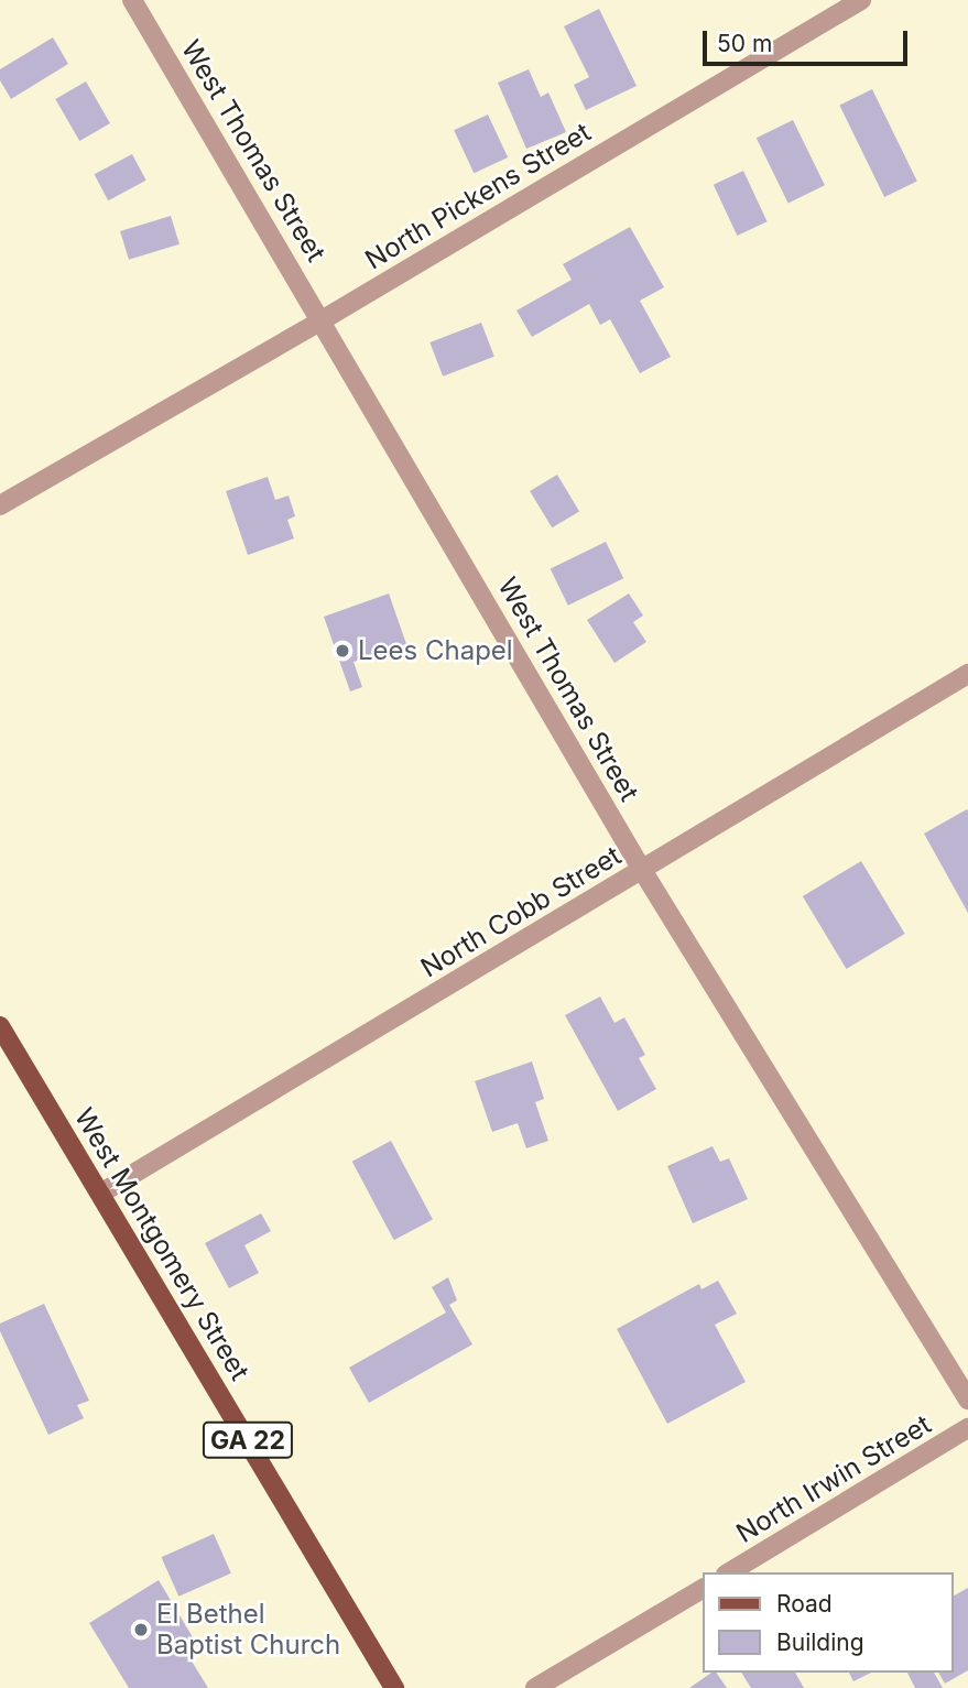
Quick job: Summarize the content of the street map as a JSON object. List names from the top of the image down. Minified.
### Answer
{"streets":{"main road":["West Montgomery Street","GA 22"],"street":["West Thomas Street","North Pickens Street","North Cobb Street","North Irwin Street"]},"crossings":[["West Thomas Street","North Pickens Street"],["West Thomas Street","North Cobb Street"],["North Cobb Street","West Montgomery Street"]],"places":["Lees Chapel","El Bethel Baptist Church"],"legend":["Road","Building"],"scale_bar":"50 m"}
